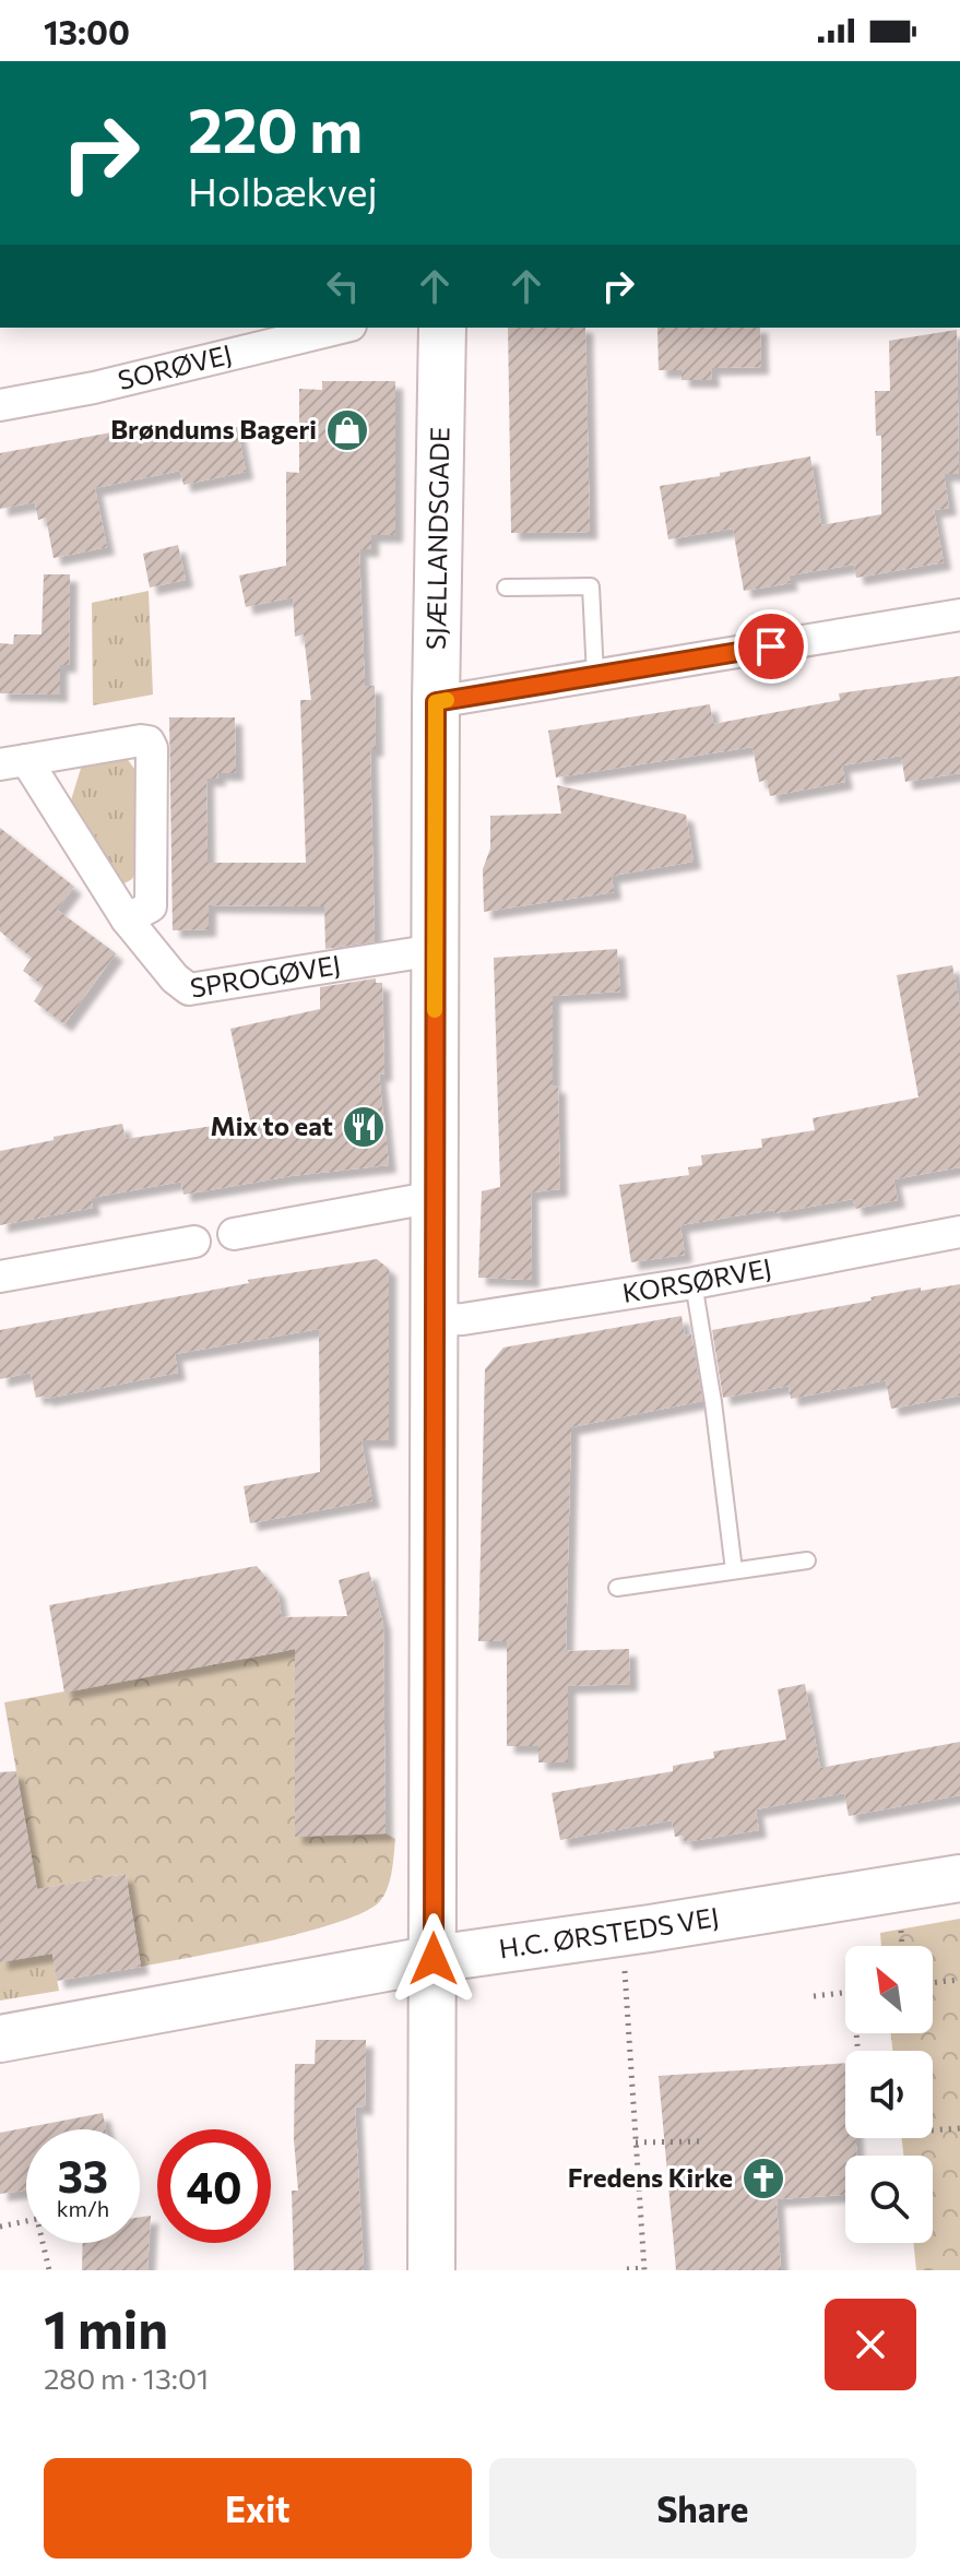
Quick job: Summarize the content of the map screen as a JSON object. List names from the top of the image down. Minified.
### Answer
{"streets":{"street":["SORØVEJ","SJÆLLANDSGADE","SPROGØVEJ","KORSØRVEJ","H.C. ØRSTEDS VEJ"]},"crossings":[["SJÆLLANDSGADE","SPROGØVEJ"],["SJÆLLANDSGADE","KORSØRVEJ"],["SJÆLLANDSGADE","H.C. ØRSTEDS VEJ"]],"places":{"shop":["Brøndums Bageri"],"restaurant":["Mix to eat"],"church":["Fredens Kirke"]},"north":"top left","page":{"status":"13:00","turn":["220 m","Holbækvej"],"speed":"33 km/h","limit":"40","heading":["1 min","280 m · 13:01"],"buttons":["Exit","Share"]}}
